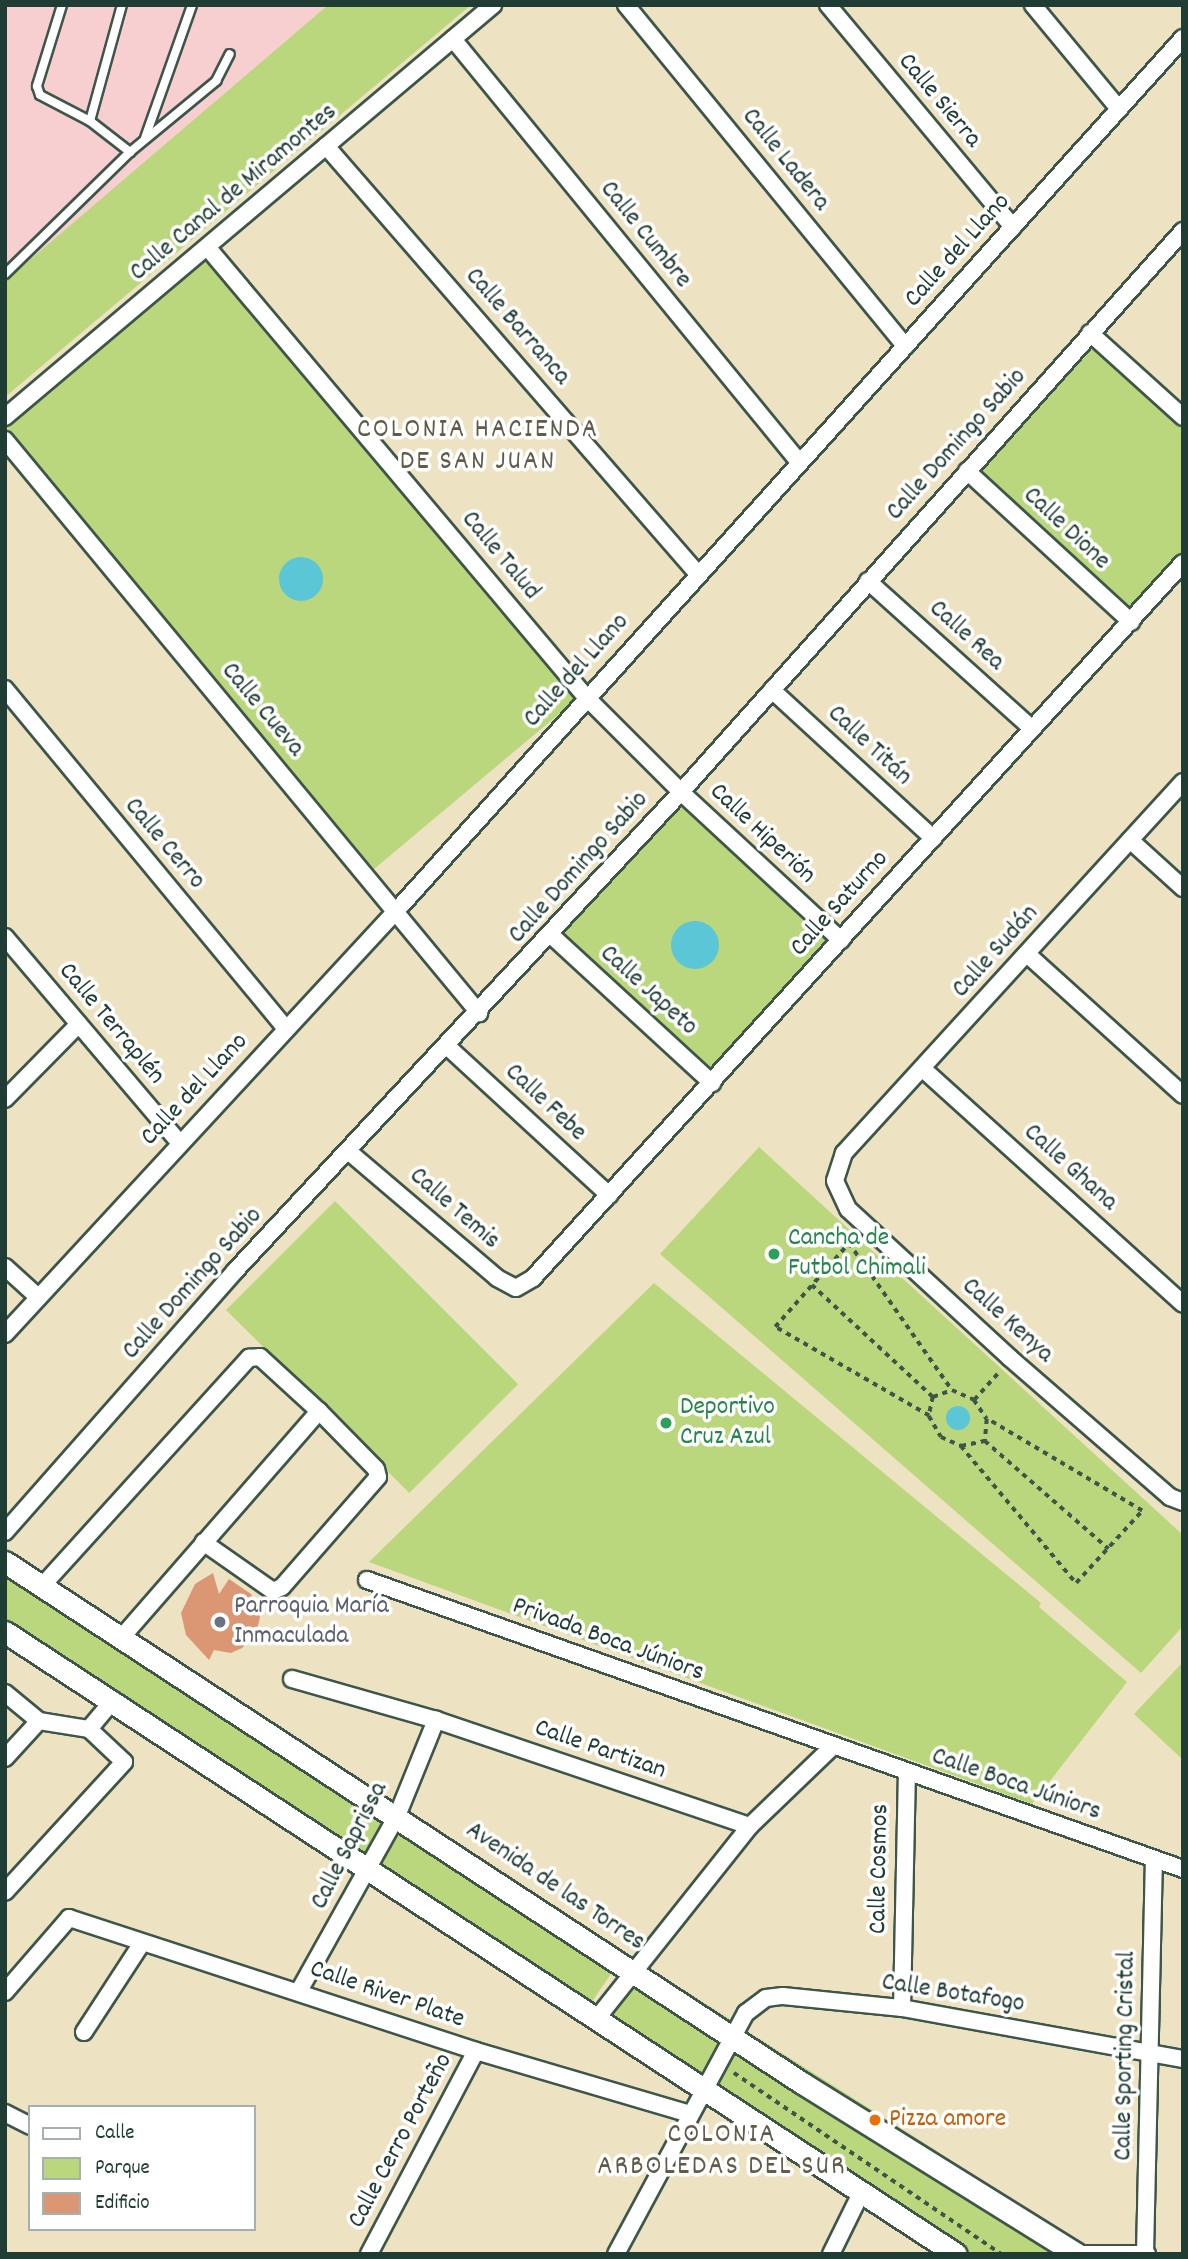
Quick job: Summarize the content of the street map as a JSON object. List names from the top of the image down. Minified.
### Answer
{"streets":{"street":["Calle Sierra","Calle Ladera","Calle Canal de Miramontes","Calle Cumbre","Calle del Llano","Calle Barranca","Calle Domingo Sabio","Calle Dione","Calle Talud","Calle Rea","Calle Cueva","Calle Titán","Calle Hiperión","Calle Cerro","Calle Saturno","Calle Sudán","Calle Japeto","Calle Terraplén","Calle Febe","Calle Ghana","Calle Temis","Calle Kenya","Privada Boca Júniors","Calle Partizan","Calle Boca Júniors","Calle Saprissa","Calle Cosmos","Avenida de las Torres","Calle Botafogo","Calle River Plate","Calle Sporting Cristal","Calle Cerro Porteño"]},"crossings":[["Calle Sierra","Calle del Llano"],["Calle Ladera","Calle del Llano"],["Calle Canal de Miramontes","Calle Cumbre"],["Calle Canal de Miramontes","Calle Barranca"],["Calle Canal de Miramontes","Calle Talud"],["Calle Cumbre","Calle del Llano"],["Calle del Llano","Calle Barranca"],["Calle del Llano","Calle Talud"],["Calle del Llano","Calle Cueva"],["Calle del Llano","Calle Cerro"],["Calle del Llano","Calle Terraplén"],["Calle Domingo Sabio","Calle Dione"],["Calle Domingo Sabio","Calle Talud"],["Calle Domingo Sabio","Calle Rea"],["Calle Domingo Sabio","Calle Cueva"],["Calle Domingo Sabio","Calle Titán"],["Calle Domingo Sabio","Calle Hiperión"],["Calle Domingo Sabio","Calle Japeto"],["Calle Domingo Sabio","Calle Febe"],["Calle Domingo Sabio","Calle Temis"],["Calle Dione","Calle Saturno"],["Calle Talud","Calle Hiperión"],["Calle Rea","Calle Saturno"],["Calle Titán","Calle Saturno"],["Calle Hiperión","Calle Saturno"],["Calle Saturno","Calle Japeto"],["Calle Saturno","Calle Febe"],["Calle Saturno","Calle Temis"],["Calle Sudán","Calle Ghana"],["Calle Sudán","Calle Kenya"],["Privada Boca Júniors","Calle Boca Júniors"],["Calle Partizan","Calle Saprissa"],["Calle Boca Júniors","Calle Cosmos"],["Calle Boca Júniors","Calle Sporting Cristal"],["Calle Saprissa","Avenida de las Torres"],["Calle Saprissa","Calle River Plate"],["Calle Cosmos","Calle Botafogo"],["Avenida de las Torres","Calle Botafogo"],["Calle Botafogo","Calle River Plate"],["Calle Botafogo","Calle Sporting Cristal"],["Calle River Plate","Calle Cerro Porteño"]],"districts":["COLONIA HACIENDA DE SAN JUAN","COLONIA ARBOLEDAS DEL SUR"],"places":["Cancha de Futbol Chimali","Deportivo Cruz Azul","Parroquia María Inmaculada","Pizza amore"],"legend":["Calle","Parque","Edificio"]}
